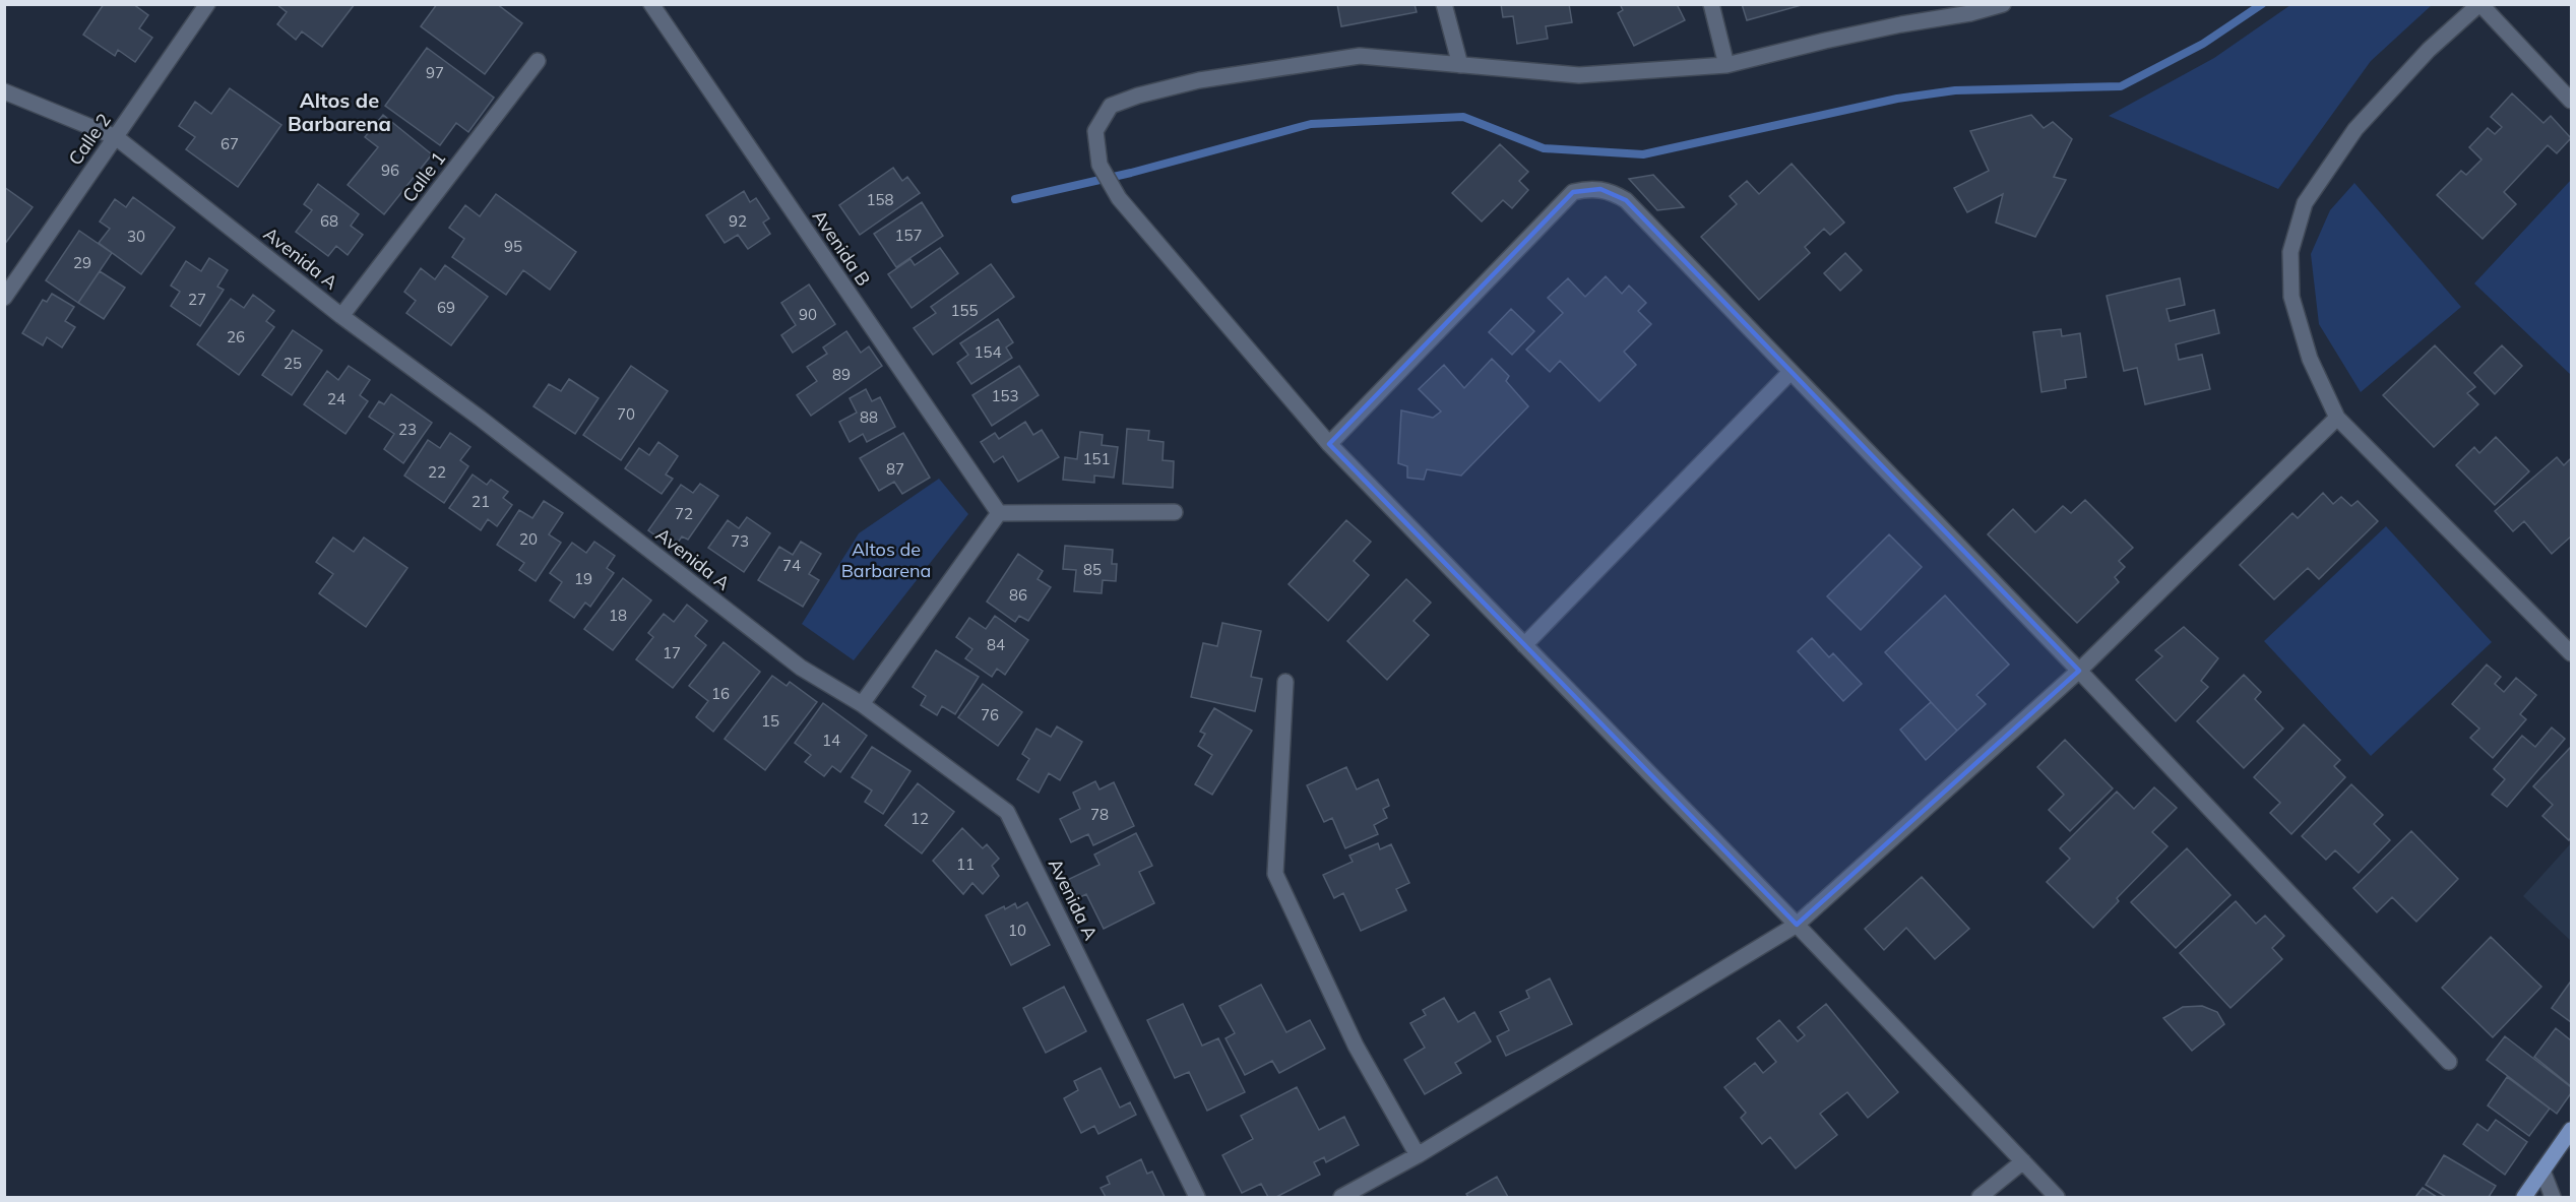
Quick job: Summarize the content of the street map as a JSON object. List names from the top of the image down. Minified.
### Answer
{"streets":{"street":["Calle 2","Calle 1","Avenida B","Avenida A"]},"crossings":[["Calle 2","Avenida A"],["Calle 1","Avenida A"]],"districts":["Altos de Barbarena"],"parks":["Altos de Barbarena"],"house_numbers":["97","67","96","158","68","92","157","30","95","29","27","69","155","90","26","154","25","89","153","24","70","88","23","151","87","22","21","72","20","73","74","85","19","86","18","84","17","16","76","15","14","78","12","11","10"]}
